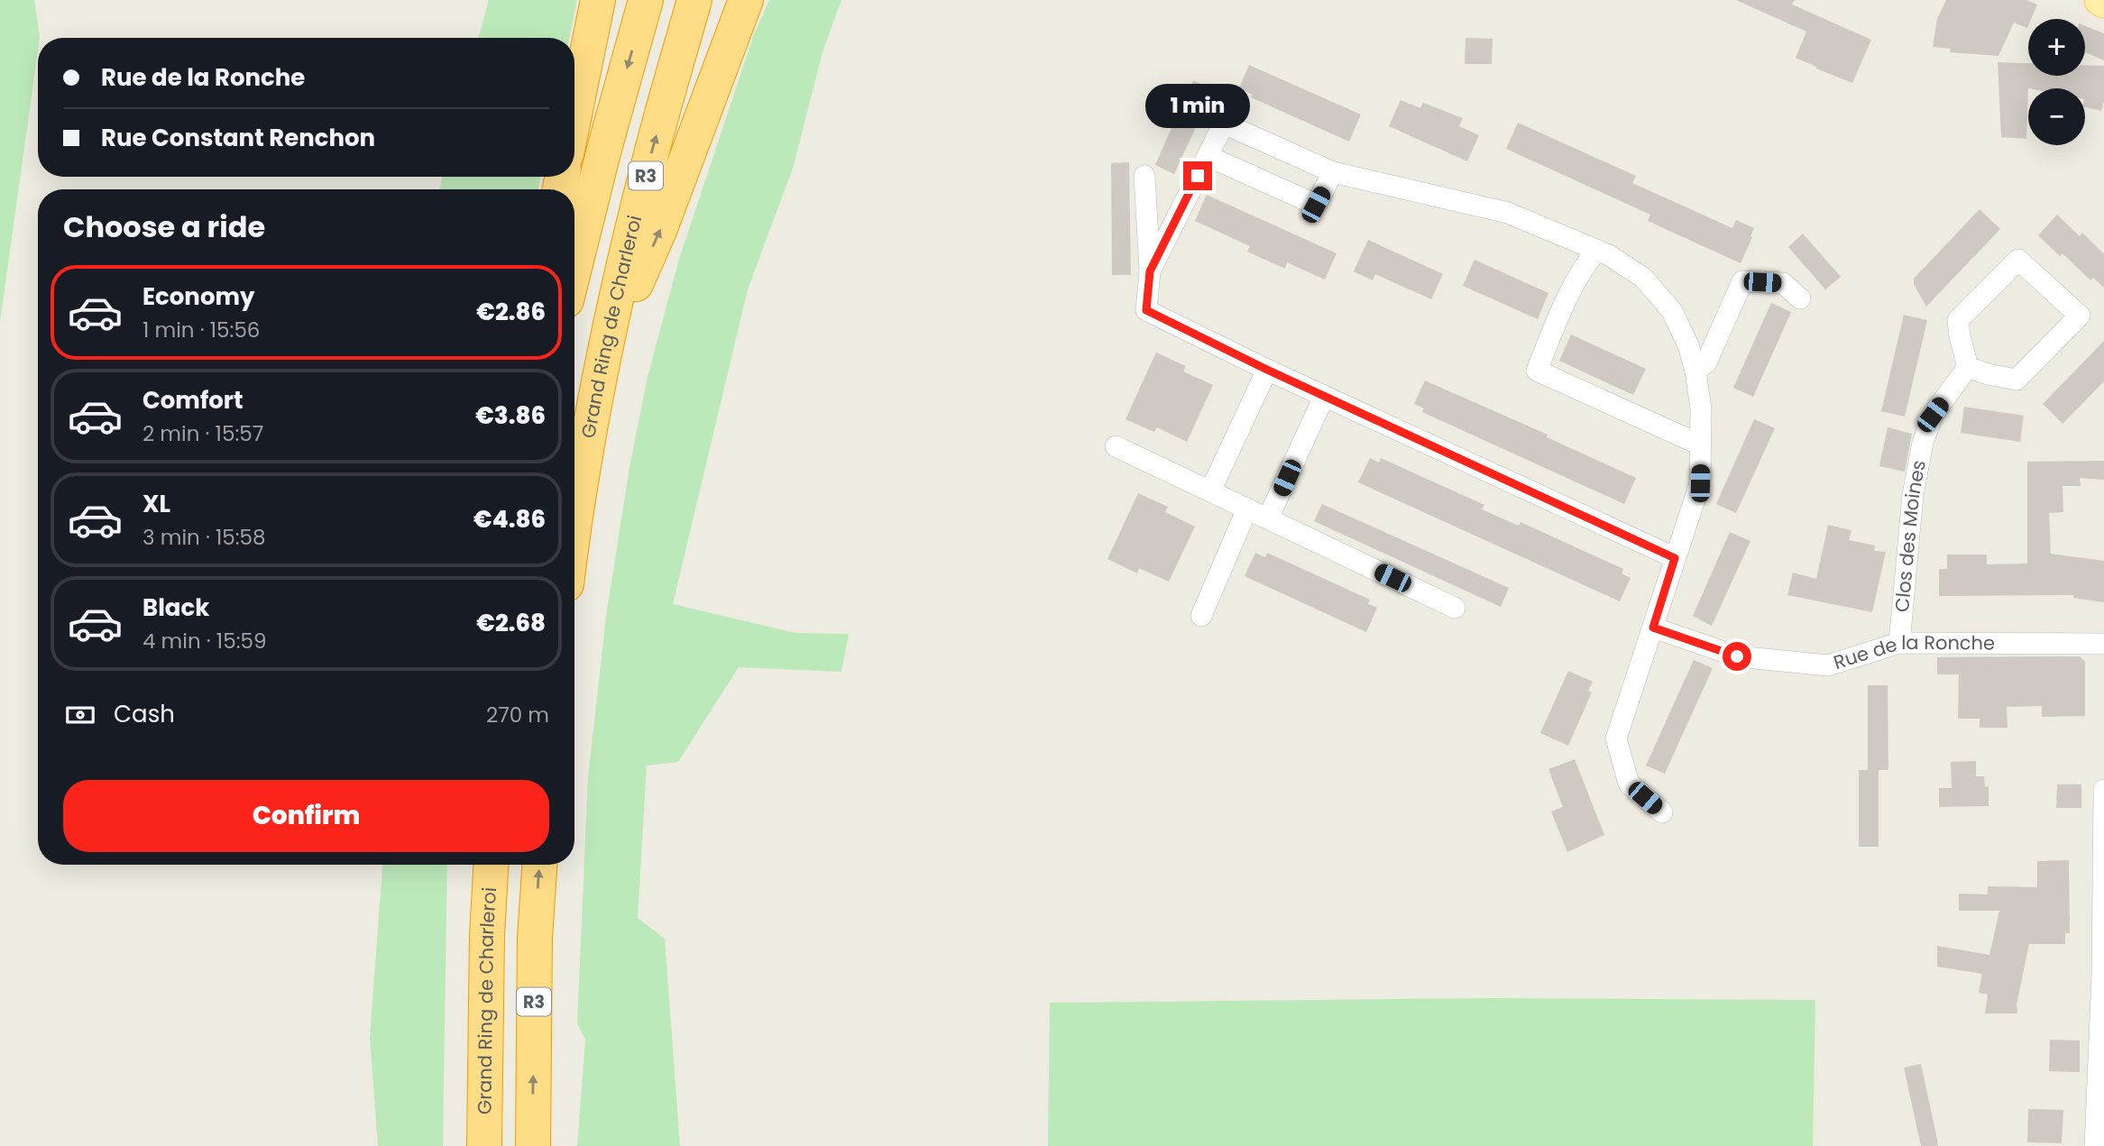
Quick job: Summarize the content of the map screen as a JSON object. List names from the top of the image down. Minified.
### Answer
{"streets":{"highway":["R3","Grand Ring de Charleroi"],"street":["Clos des Moines","Rue de la Ronche"]},"crossings":[["Clos des Moines","Rue de la Ronche"]],"page":{"map_buttons":["+","−"],"banner":["Rue de la Ronche","Rue Constant Renchon"],"bubble":"1 min","heading":"Choose a ride","list":[{"name":"Economy","note":"1 min · 15:56","value":"€2.86"},{"name":"Comfort","note":"2 min · 15:57","value":"€3.86"},{"name":"XL","note":"3 min · 15:58","value":"€4.86"},{"name":"Black","note":"4 min · 15:59","value":"€2.68"}],"pay":["Cash","270 m"],"buttons":"Confirm"}}
